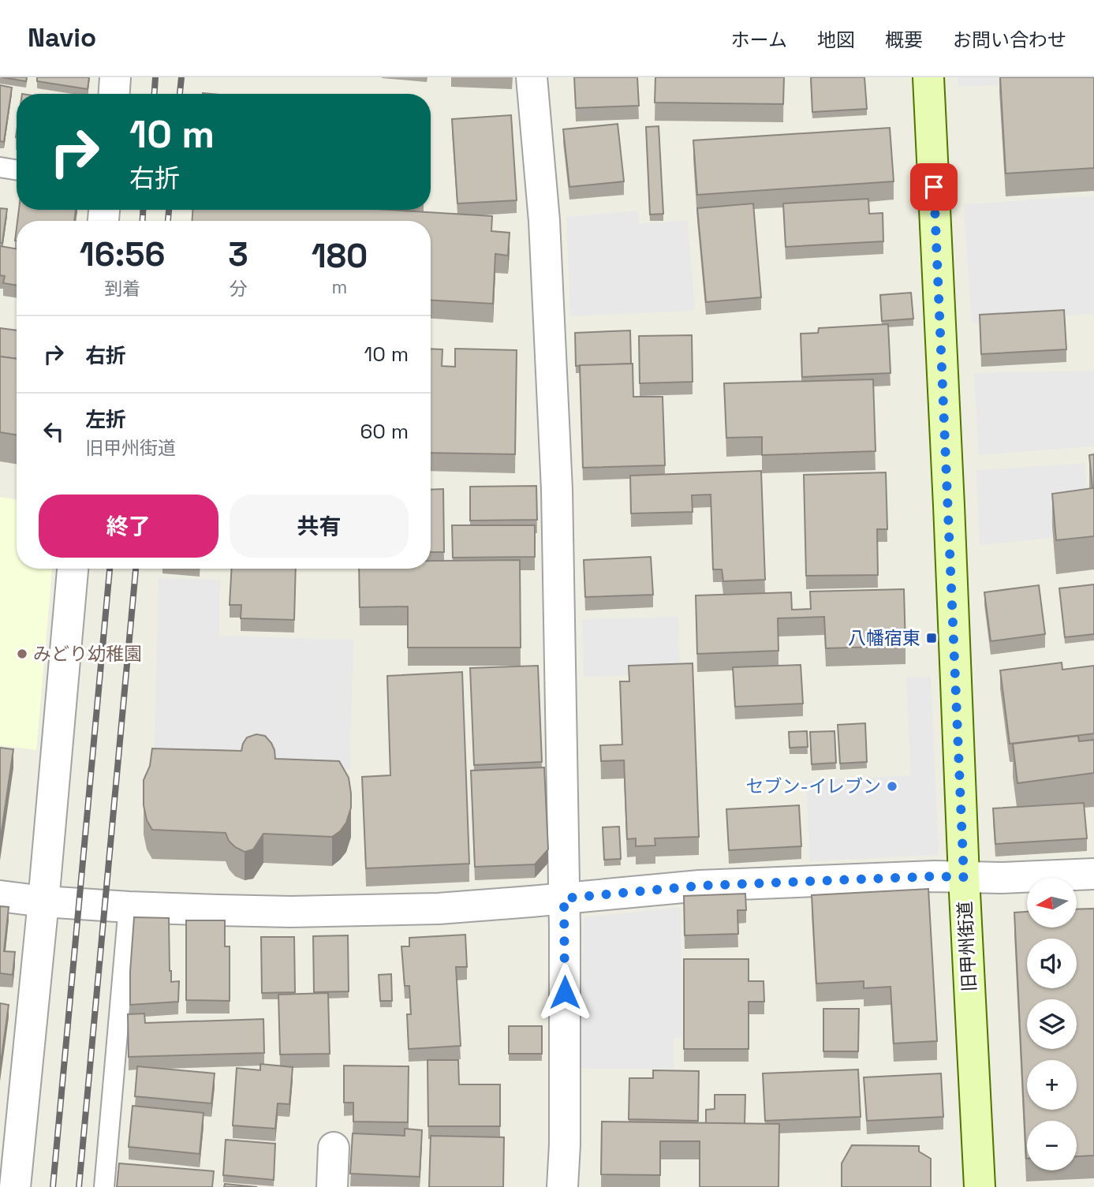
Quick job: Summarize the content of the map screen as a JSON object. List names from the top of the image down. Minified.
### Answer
{"streets":{"main road":["旧甲州街道"]},"places":{"transit":["八幡宿東"],"other":["みどり幼稚園","セブン-イレブン"]},"north":"left","page":{"header":"Navio","nav":["ホーム","地図","概要","お問い合わせ"],"turn":["10 m","右折"],"eta":["16:56","到着","3","分","180","m"],"list":[{"name":"右折","value":"10 m"},{"name":"左折","note":"旧甲州街道","value":"60 m"}],"buttons":["終了","共有"],"map_buttons":["+","−"]}}
